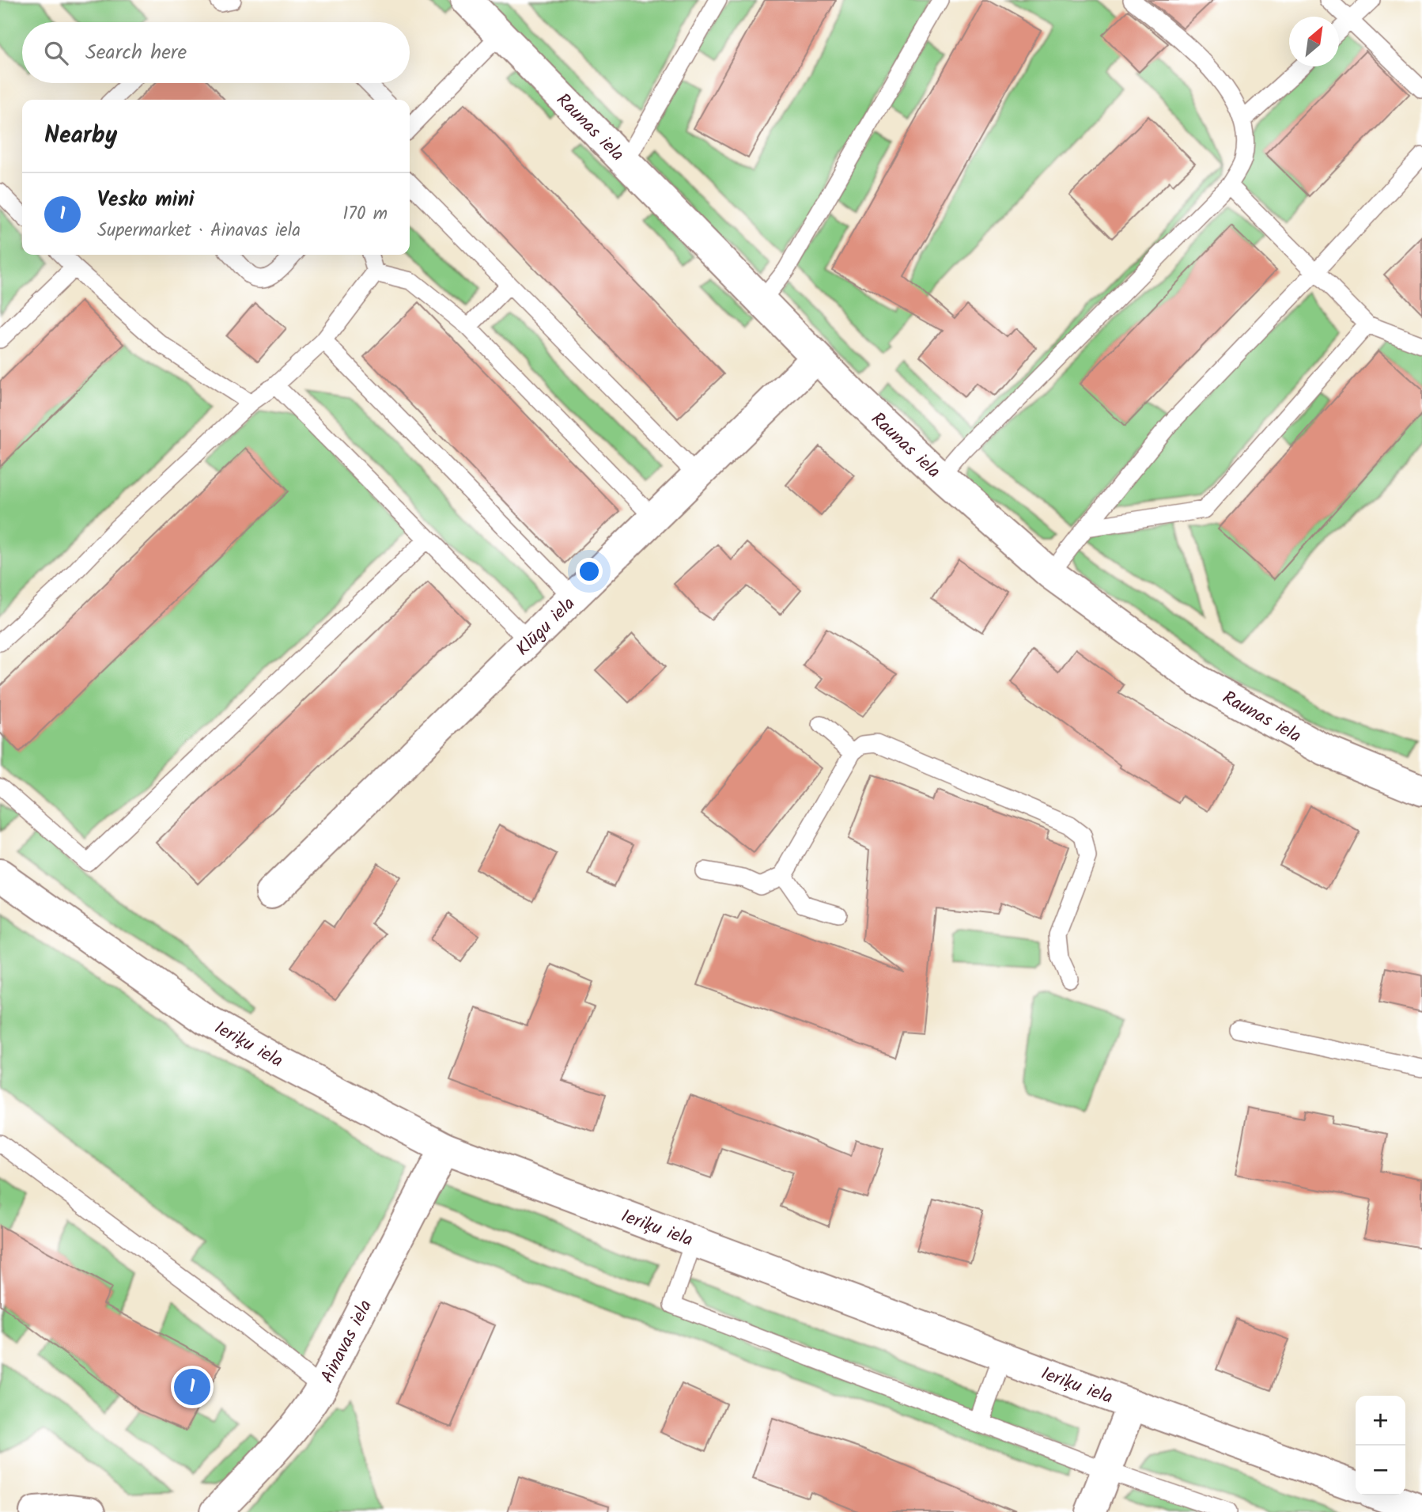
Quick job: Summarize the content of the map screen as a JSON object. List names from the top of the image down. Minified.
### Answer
{"streets":{"street":["Raunas iela","Klūgu iela","Ieriķu iela","Ainavas iela"]},"crossings":[["Raunas iela","Klūgu iela"],["Ieriķu iela","Ainavas iela"]],"north":"top right","page":{"search":"Search here","heading":"Nearby","list":[{"mark":"1","name":"Vesko mini","note":"Supermarket · Ainavas iela","value":"170 m"}],"pins":"1","map_buttons":["+","−"]}}
